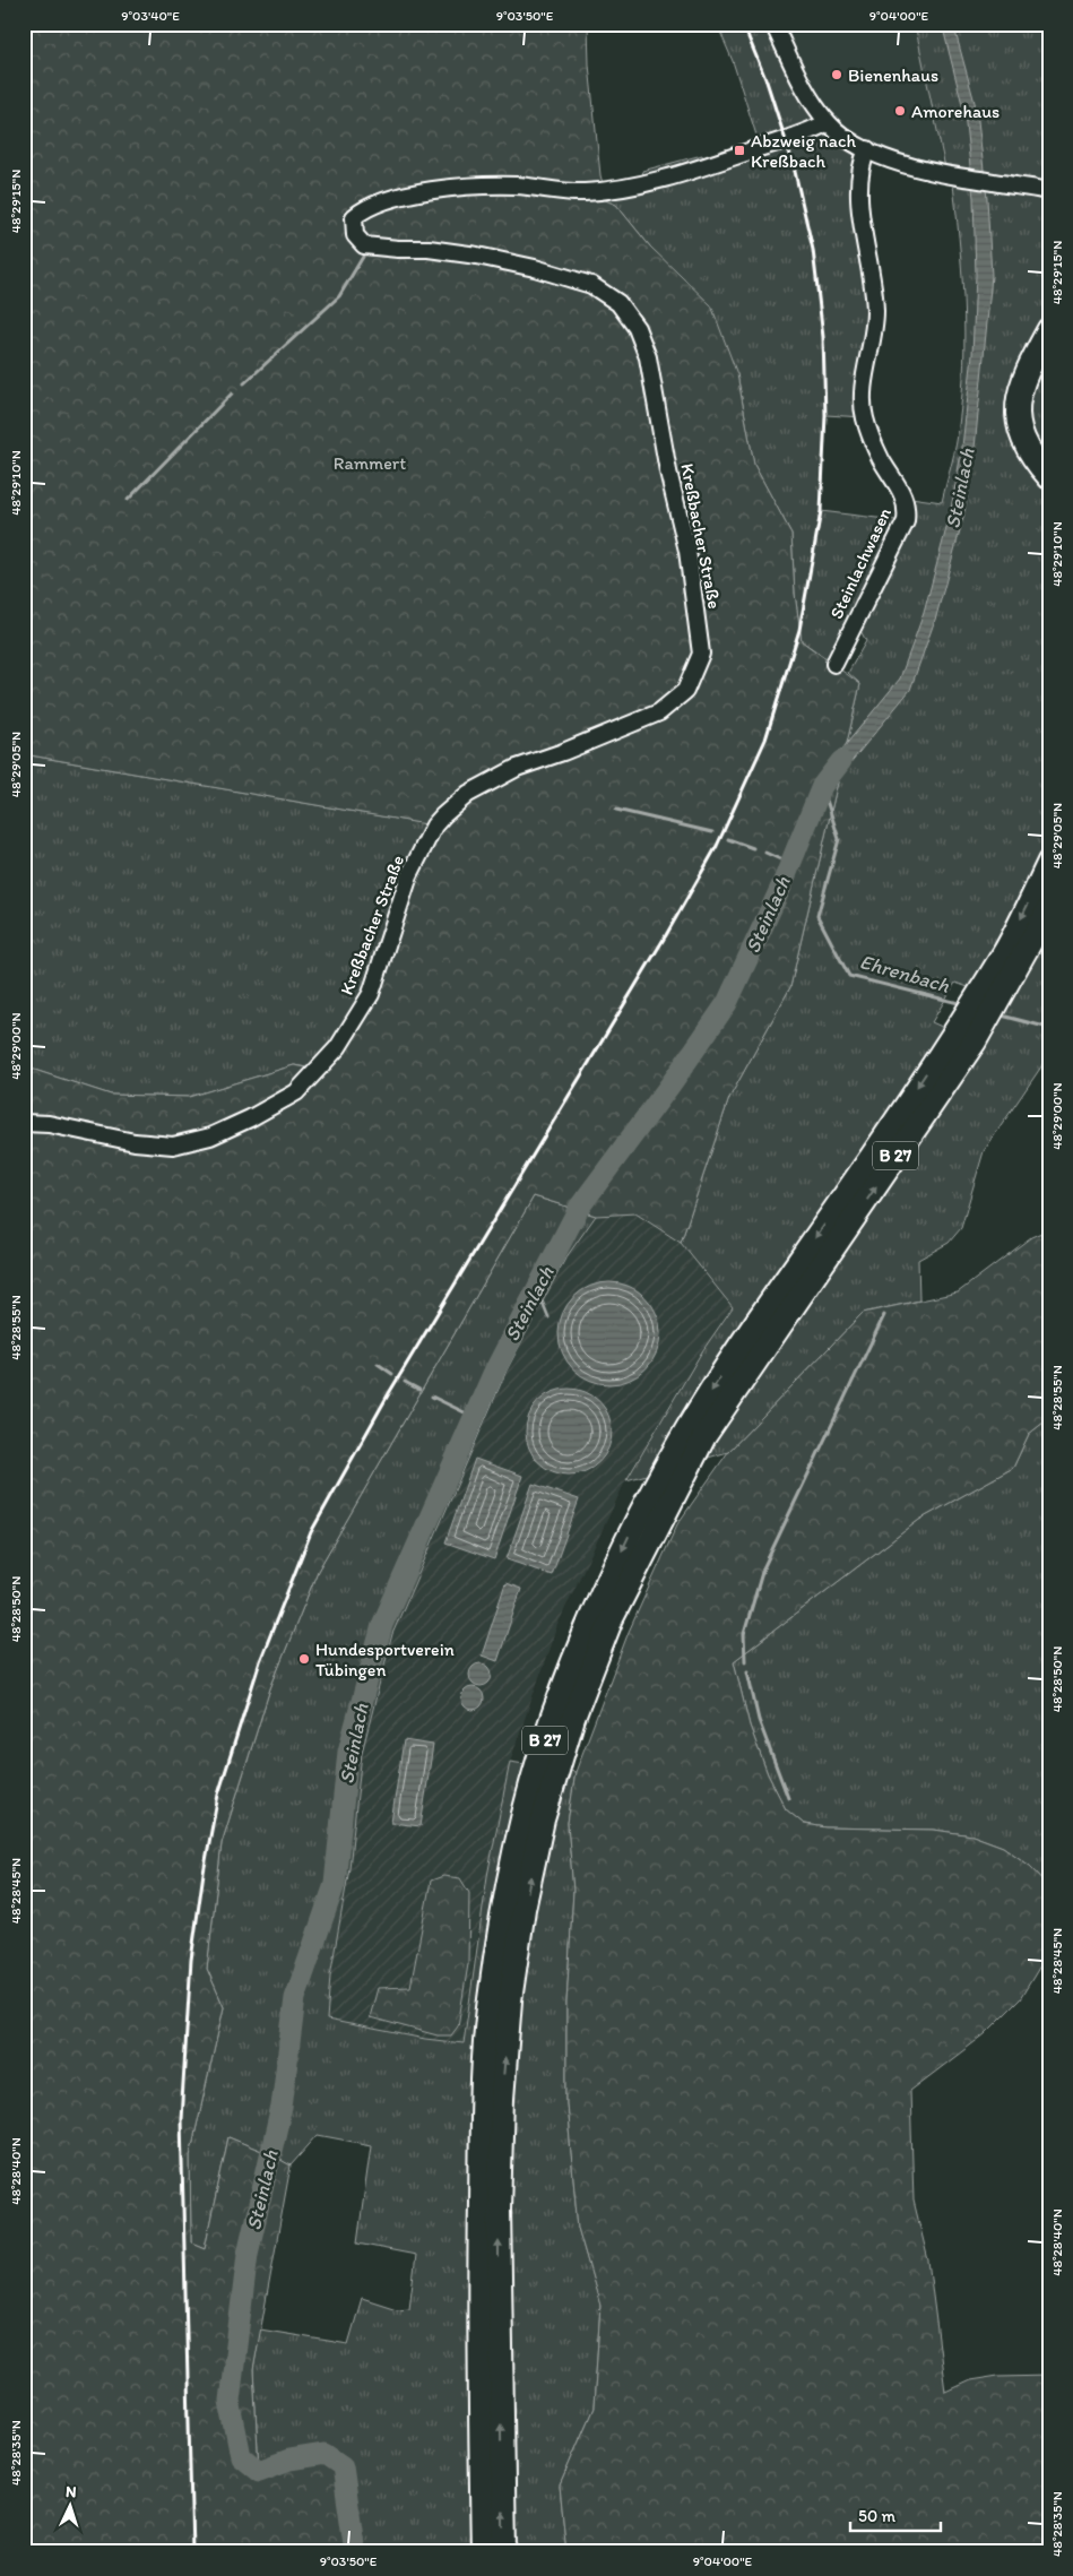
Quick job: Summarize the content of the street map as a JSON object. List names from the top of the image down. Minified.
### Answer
{"streets":{"highway":["B 27"],"street":["Kreßbacher Straße","Steinlachwasen"]},"water":["Steinlach","Ehrenbach"],"parks":["Rammert"],"places":{"other":["Bienenhaus","Amorehaus","Hundesportverein Tübingen"],"transit":["Abzweig nach Kreßbach"]},"scale_bar":"50 m","north":"top","coordinates":["9°03'40\"E","9°03'50\"E","9°04'00\"E","48°29'15\"N","48°29'10\"N","48°29'05\"N","48°29'00\"N","48°28'55\"N","48°28'50\"N","48°28'45\"N","48°28'40\"N","48°28'35\"N"]}
